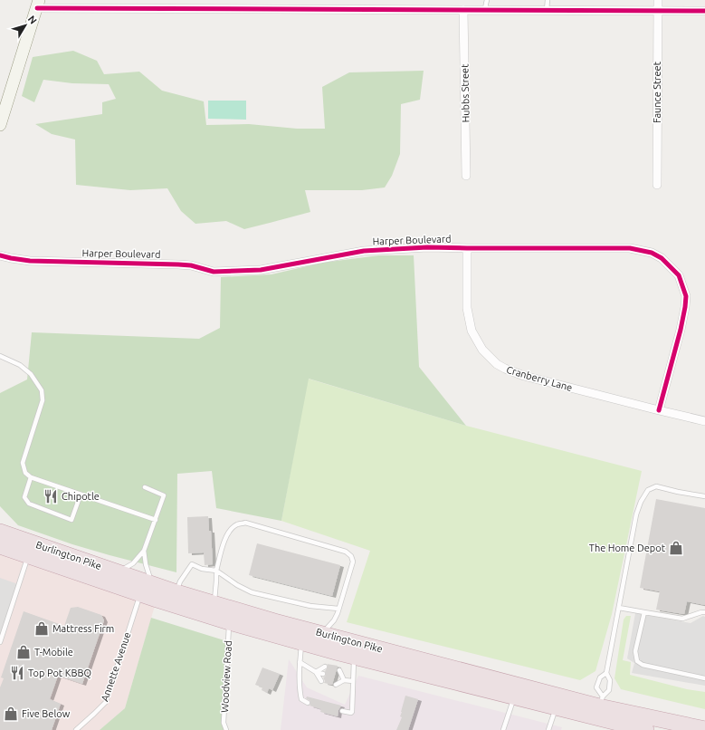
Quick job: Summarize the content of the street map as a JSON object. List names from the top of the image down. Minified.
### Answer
{"streets":{"highway":["Burlington Pike"],"street":["Faunce Street","Hubbs Street","Harper Boulevard","Cranberry Lane"],"lane":["Annette Avenue","Woodview Road"]},"crossings":[["Harper Boulevard","Cranberry Lane"],["Burlington Pike","Annette Avenue"],["Burlington Pike","Woodview Road"]],"places":{"restaurant":["Chipotle","Top Pot KBBQ"],"shop":["The Home Depot","Mattress Firm","T-Mobile","Five Below"]},"north":"top right"}
